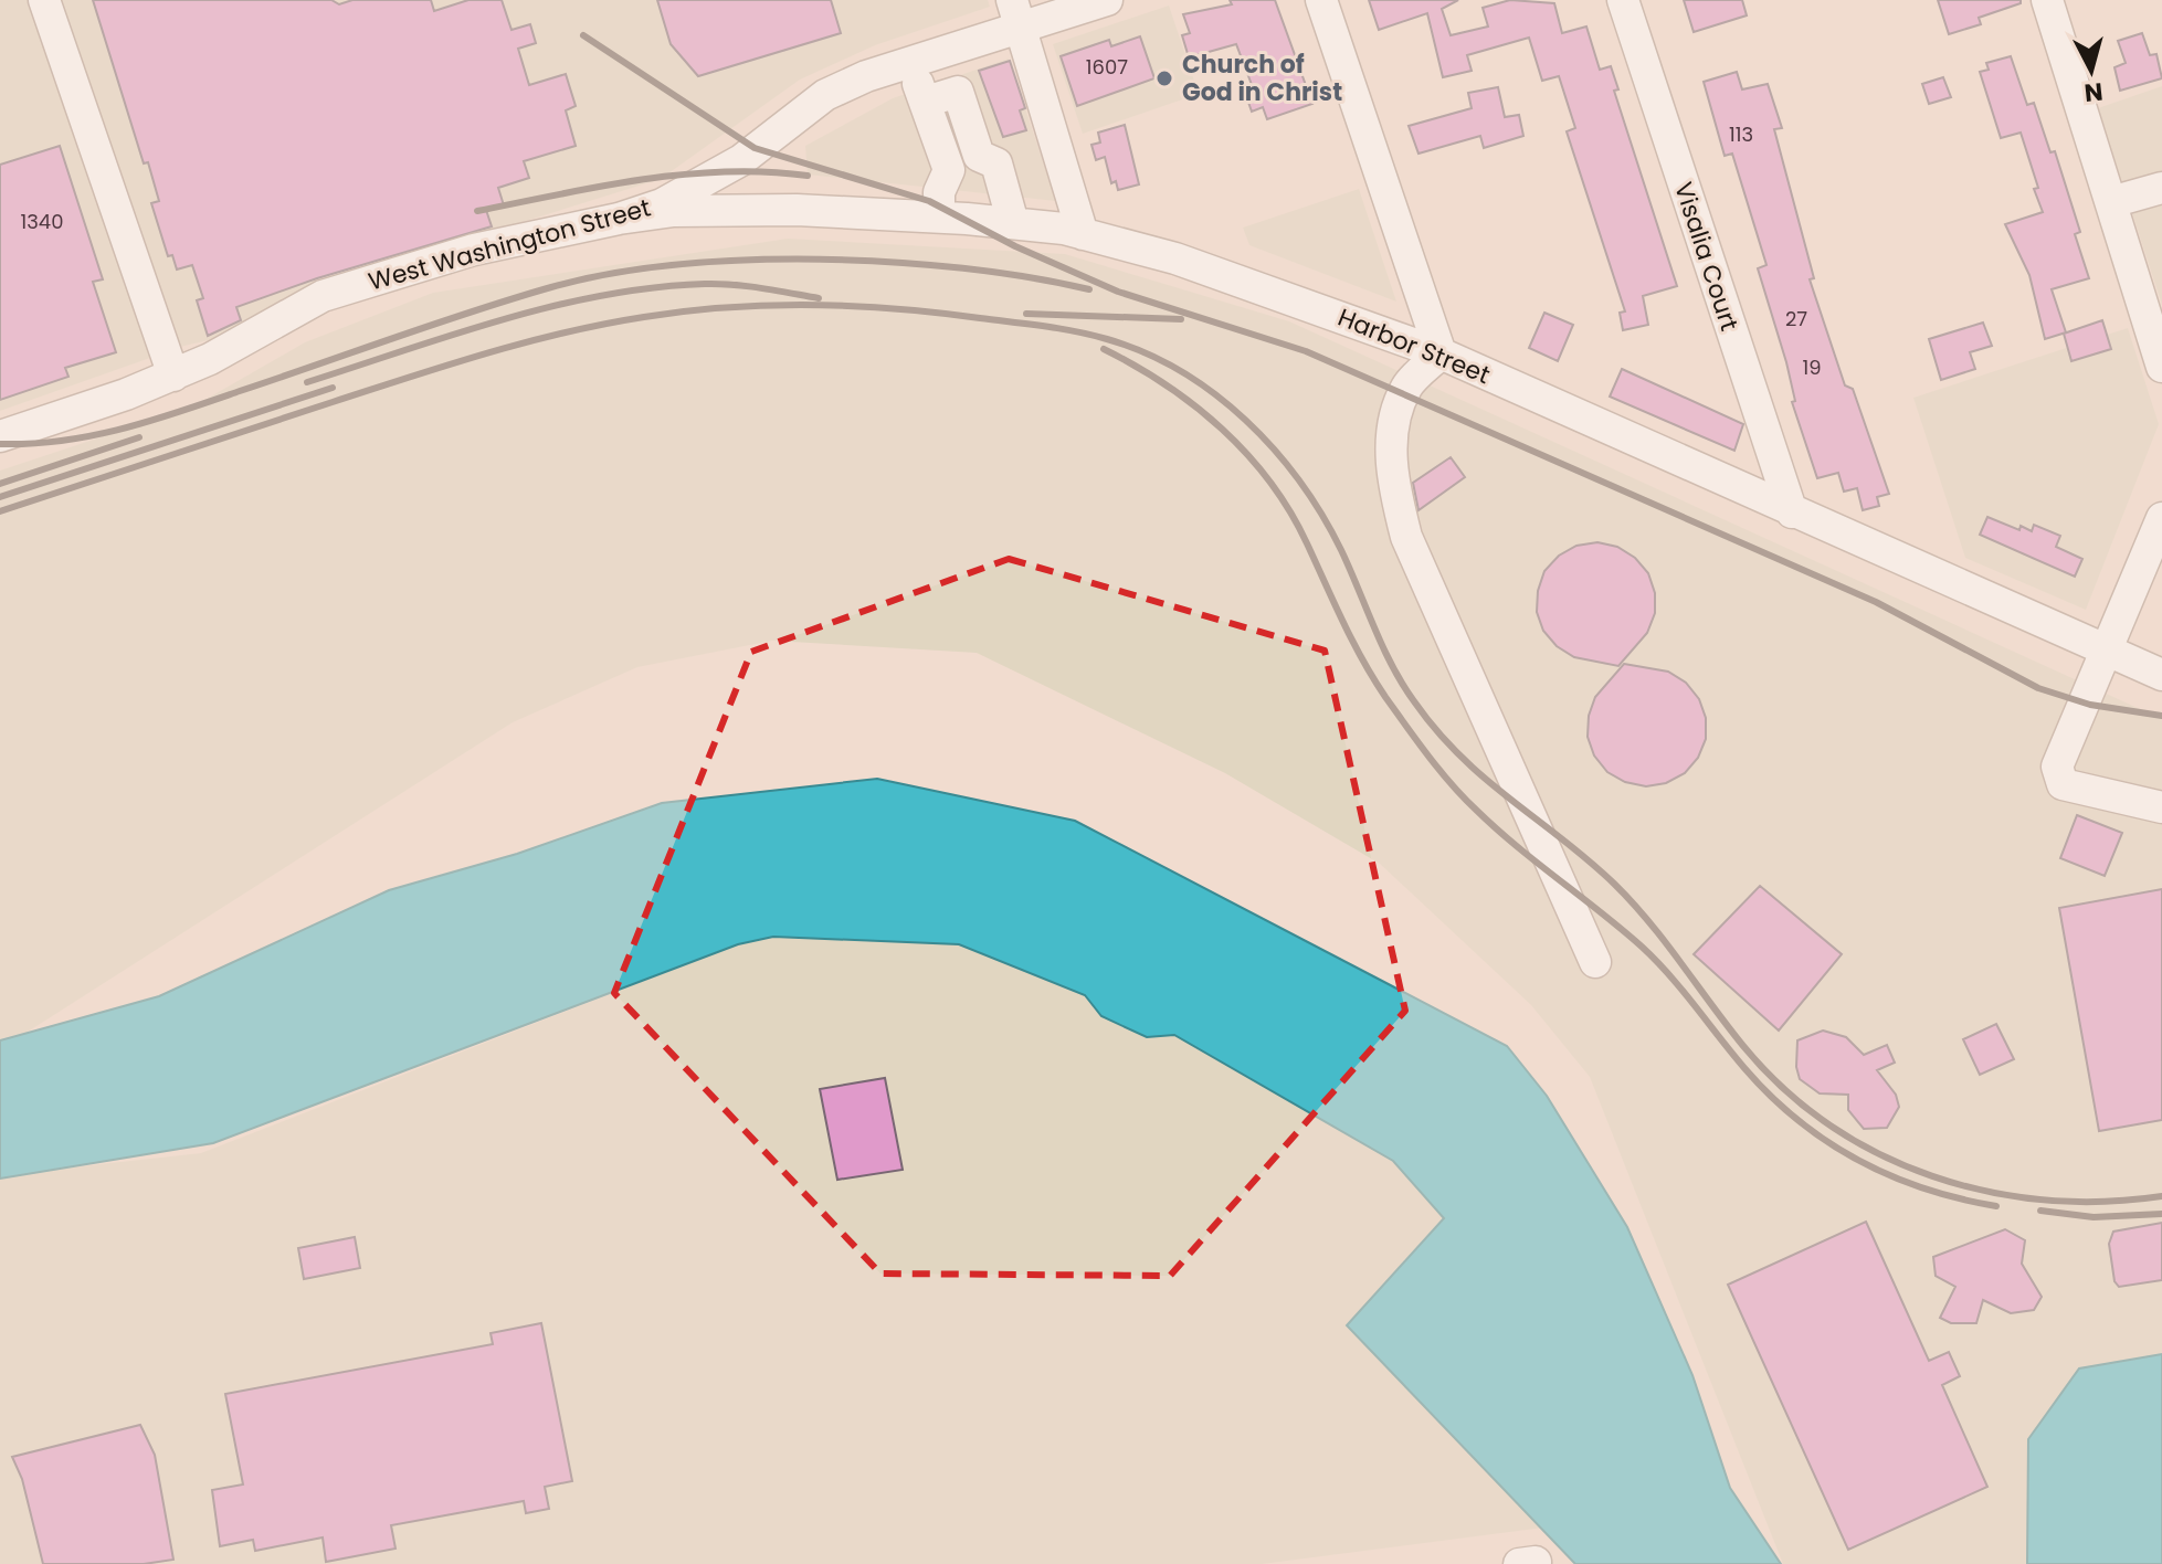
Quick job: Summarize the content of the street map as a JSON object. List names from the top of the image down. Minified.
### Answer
{"streets":{"street":["West Washington Street","Visalia Court","Harbor Street"]},"crossings":[["West Washington Street","Harbor Street"],["Visalia Court","Harbor Street"]],"places":["Church of God in Christ"],"house_numbers":["1607","113","1340","27","19"],"north":"bottom"}
